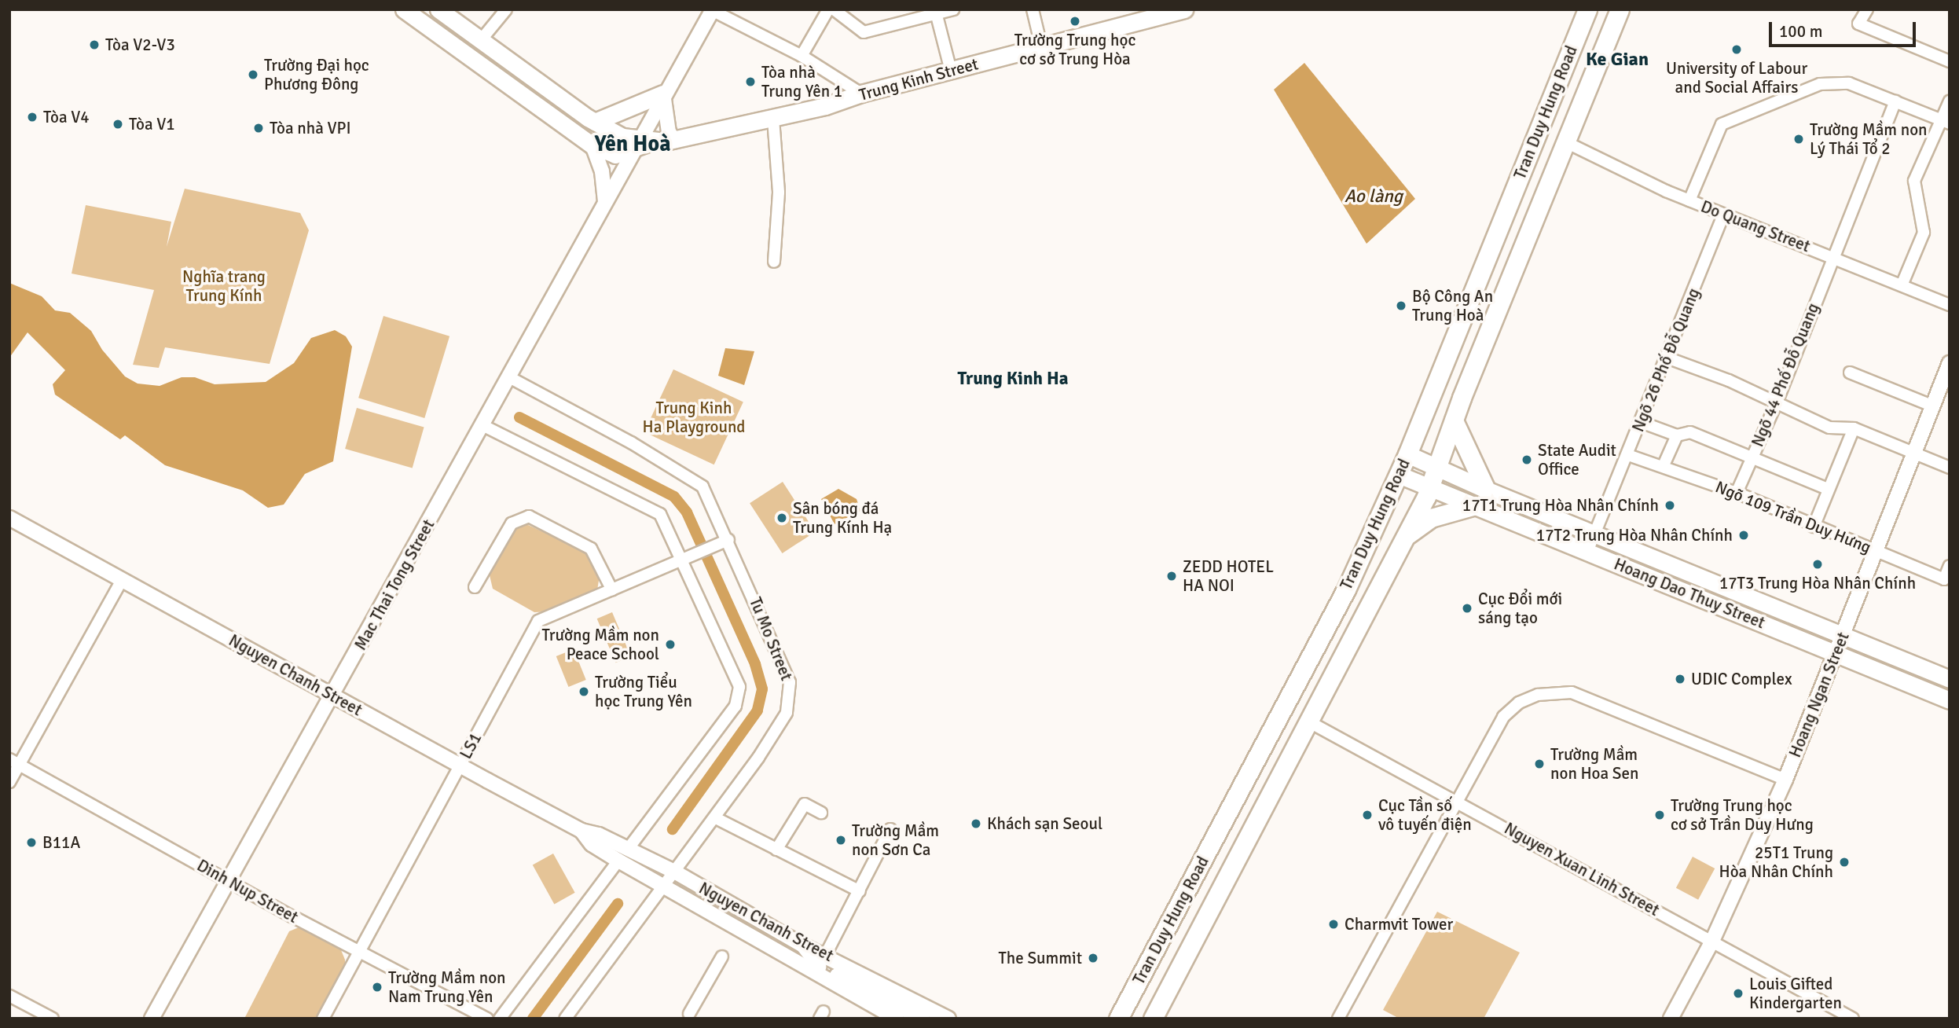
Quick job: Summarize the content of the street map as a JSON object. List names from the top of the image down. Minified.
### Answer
{"streets":{"main road":["Trung Kinh Street","Tran Duy Hung Road","Hoang Dao Thuy Street"],"street":["Do Quang Street","Ngõ 26 Phố Đỗ Quang","Ngõ 44 Phố Đỗ Quang","Ngõ 109 Trần Duy Hưng","Mac Thai Tong Street","Tu Mo Street","Nguyen Chanh Street","Hoang Ngan Street","LS1","Nguyen Xuan Linh Street","Dinh Nup Street"]},"crossings":[["Trung Kinh Street","Mac Thai Tong Street"],["Tran Duy Hung Road","Do Quang Street"],["Tran Duy Hung Road","Hoang Dao Thuy Street"],["Tran Duy Hung Road","Nguyen Xuan Linh Street"],["Do Quang Street","Ngõ 26 Phố Đỗ Quang"],["Do Quang Street","Ngõ 44 Phố Đỗ Quang"],["Ngõ 26 Phố Đỗ Quang","Ngõ 109 Trần Duy Hưng"],["Ngõ 26 Phố Đỗ Quang","Hoang Dao Thuy Street"],["Ngõ 44 Phố Đỗ Quang","Ngõ 109 Trần Duy Hưng"],["Ngõ 109 Trần Duy Hưng","Hoang Ngan Street"],["Mac Thai Tong Street","Tu Mo Street"],["Mac Thai Tong Street","Nguyen Chanh Street"],["Mac Thai Tong Street","Dinh Nup Street"],["Hoang Dao Thuy Street","Hoang Ngan Street"],["Tu Mo Street","Nguyen Chanh Street"],["Tu Mo Street","LS1"],["Nguyen Chanh Street","LS1"],["Hoang Ngan Street","Nguyen Xuan Linh Street"],["LS1","Dinh Nup Street"]],"districts":["Ke Gian","Yên Hoà","Trung Kinh Ha"],"water":["Ao làng"],"parks":["Nghĩa trang Trung Kính","Trung Kinh Ha Playground"],"places":["Trường Trung học cơ sở Trung Hòa","Tòa V2-V3","University of Labour and Social Affairs","Trường Đại học Phương Đông","Tòa nhà Trung Yên 1","Tòa V4","Tòa V1","Tòa nhà VPI","Trường Mầm non Lý Thái Tổ 2","Bộ Công An Trung Hoà","State Audit Office","17T1 Trung Hòa Nhân Chính","Sân bóng đá Trung Kính Hạ","17T2 Trung Hòa Nhân Chính","17T3 Trung Hòa Nhân Chính","ZEDD HOTEL HA NOI","Cục Đổi mới sáng tạo","Trường Mầm non Peace School","UDIC Complex","Trường Tiểu học Trung Yên","Trường Mầm non Hoa Sen","Cục Tần số vô tuyến điện","Trường Trung học cơ sở Trần Duy Hưng","Khách sạn Seoul","Trường Mầm non Sơn Ca","B11A","25T1 Trung Hòa Nhân Chính","Charmvit Tower","The Summit","Trường Mầm non Nam Trung Yên","Louis Gifted Kindergarten"],"scale_bar":"100 m"}
